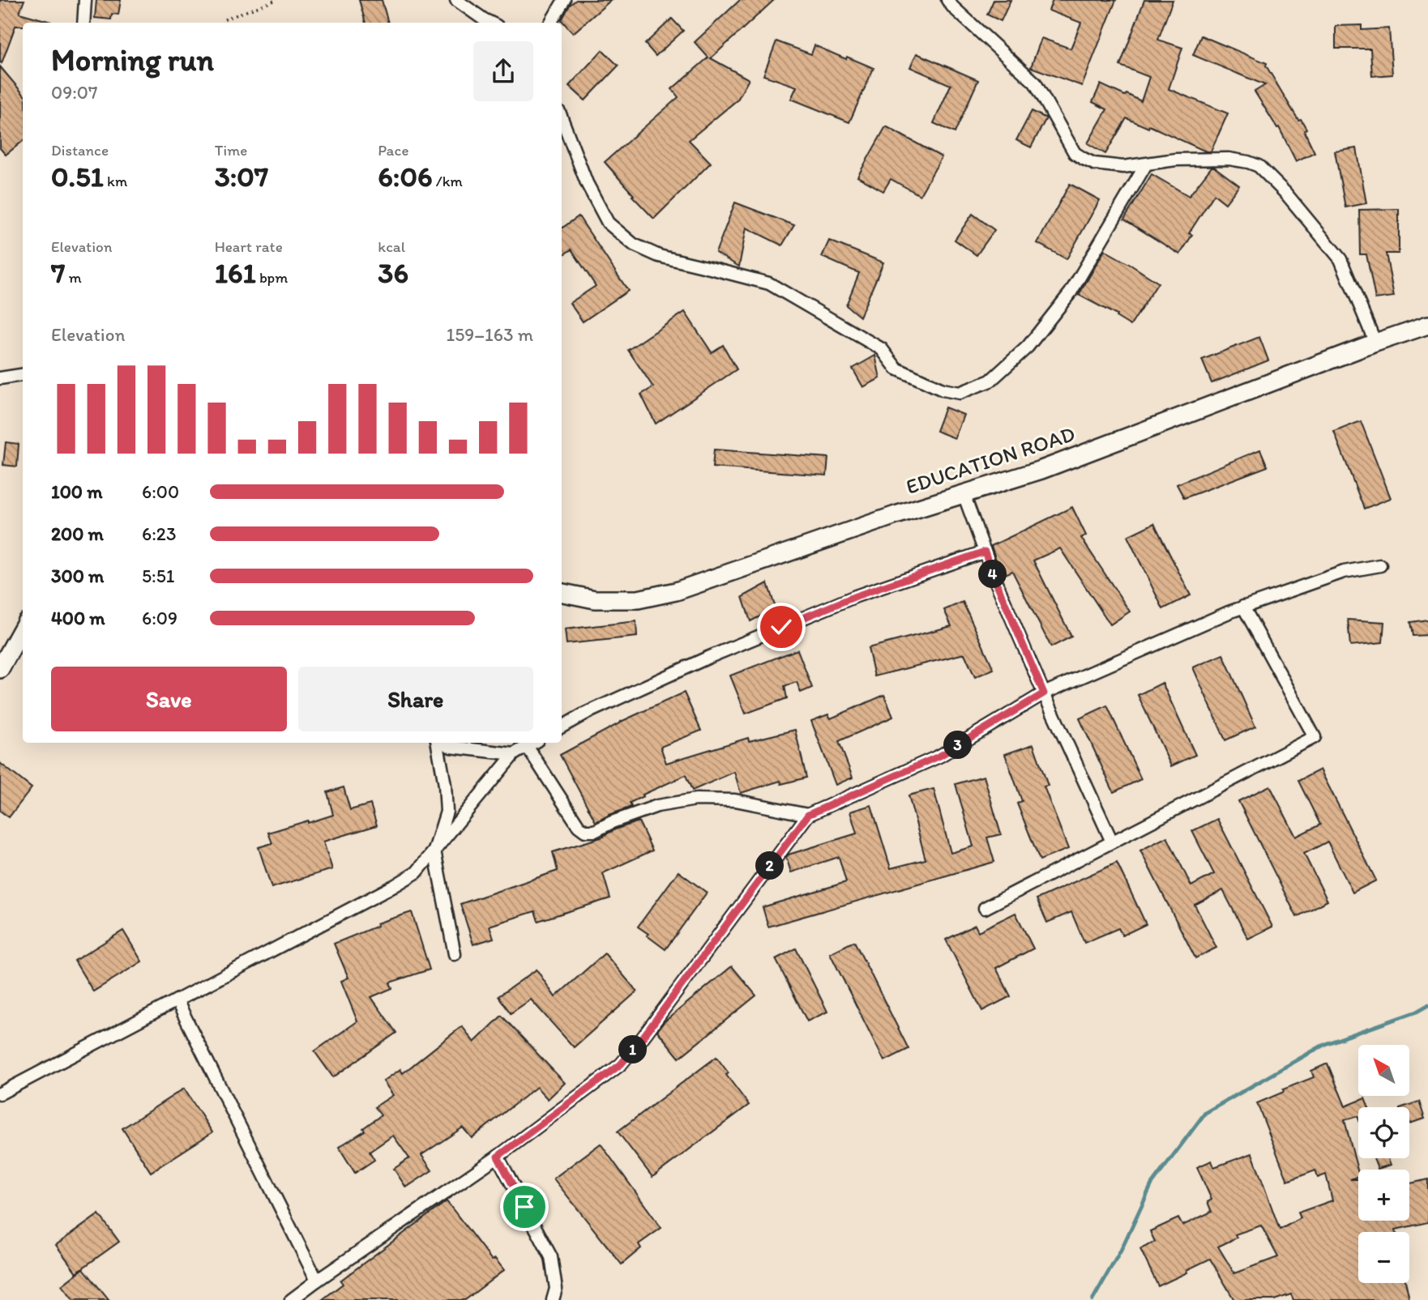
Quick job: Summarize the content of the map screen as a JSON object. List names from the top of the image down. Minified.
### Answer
{"streets":{"street":["EDUCATION ROAD"]},"north":"top left","page":{"heading":["Morning run","09:07"],"stats":[["Distance","0.51 km"],["Time","3:07"],["Pace","6:06 /km"],["Elevation","7 m"],["Heart rate","161 bpm"],["kcal","36"]],"chart":["Elevation","159–163 m"],"list":[{"name":"100 m","note":"6:00"},{"name":"200 m","note":"6:23"},{"name":"300 m","note":"5:51"},{"name":"400 m","note":"6:09"}],"pins":["4","3","2","1"],"buttons":["Save","Share"],"map_buttons":["+","−"]}}
